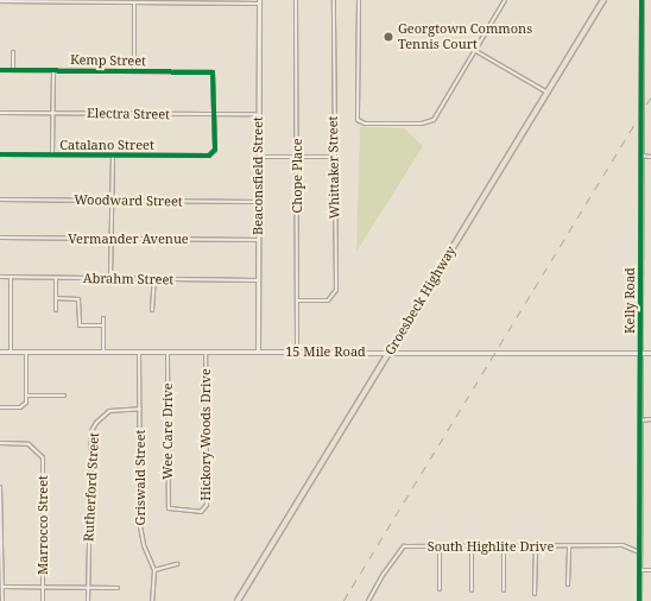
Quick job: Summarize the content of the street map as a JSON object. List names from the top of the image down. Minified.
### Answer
{"streets":{"main road":["Groesbeck Highway"],"street":["Kemp Street","Electra Street","Catalano Street","Whittaker Street","Beaconsfield Street","Chope Place","Woodward Street","Vermander Avenue","Abrahm Street","Kelly Road","15 Mile Road","Wee Care Drive","Hickory Woods Drive","Griswald Street","Rutherford Street","Marrocco Street","South Highlite Drive"]},"crossings":[["Kemp Street","Electra Street"],["Kemp Street","Catalano Street"],["Electra Street","Catalano Street"],["Electra Street","Beaconsfield Street"],["Whittaker Street","Chope Place"],["Beaconsfield Street","Woodward Street"],["Beaconsfield Street","Vermander Avenue"],["Beaconsfield Street","Abrahm Street"],["Beaconsfield Street","15 Mile Road"],["Chope Place","15 Mile Road"],["Groesbeck Highway","15 Mile Road"],["Kelly Road","15 Mile Road"],["Kelly Road","South Highlite Drive"],["15 Mile Road","Wee Care Drive"],["15 Mile Road","Hickory Woods Drive"],["15 Mile Road","Griswald Street"],["Wee Care Drive","Hickory Woods Drive"],["Griswald Street","Rutherford Street"]],"places":["Georgtown Commons Tennis Court"]}
